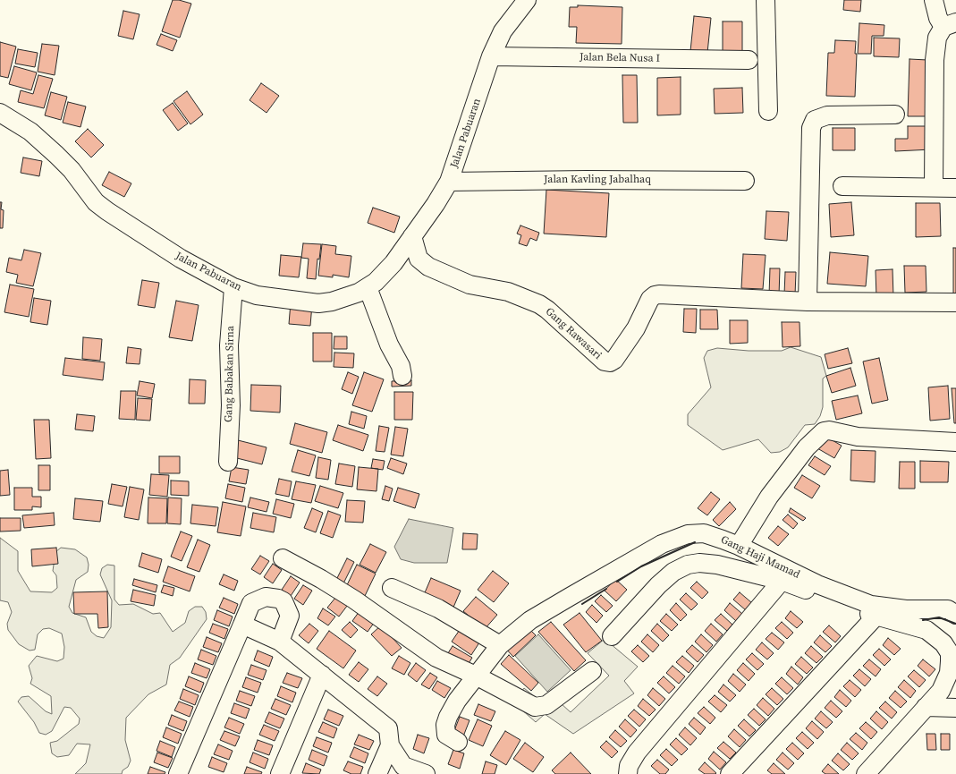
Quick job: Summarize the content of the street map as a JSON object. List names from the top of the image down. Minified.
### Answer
{"streets":{"street":["Jalan Bela Nusa I","Jalan Pabuaran","Jalan Kavling Jabalhaq","Gang Rawasari","Gang Babakan Sirna","Gang Haji Mamad"]},"crossings":[["Jalan Bela Nusa I","Jalan Pabuaran"],["Jalan Pabuaran","Jalan Kavling Jabalhaq"],["Jalan Pabuaran","Gang Rawasari"],["Jalan Pabuaran","Gang Babakan Sirna"]]}
